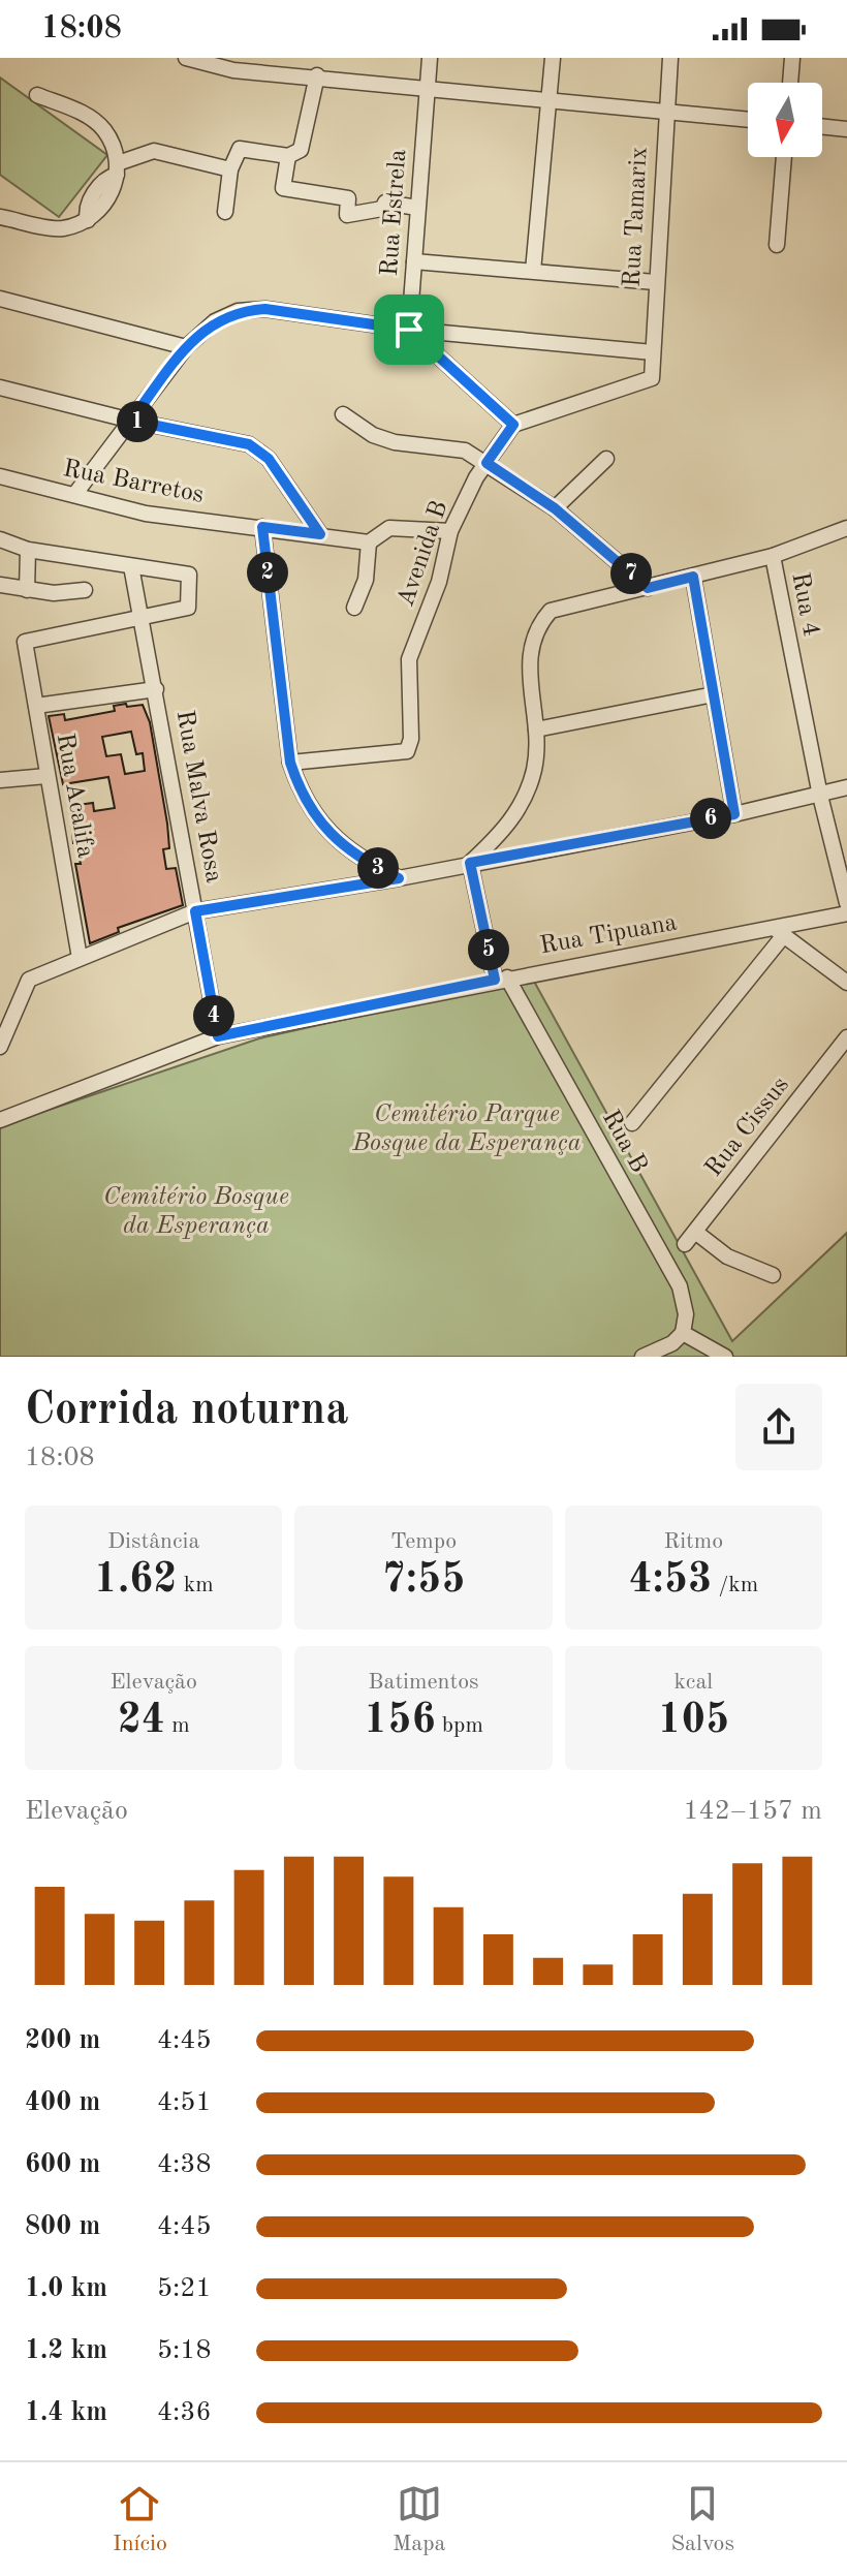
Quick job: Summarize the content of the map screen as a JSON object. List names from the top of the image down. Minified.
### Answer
{"streets":{"street":["Rua Estrela","Rua Tamarix","Rua Barretos","Avenida B","Rua 4","Rua Acalifa","Rua Malva Rosa","Rua Tipuana","Rua Cissus","Rua B"]},"crossings":[["Rua Tamarix","Avenida B"],["Rua Acalifa","Rua Malva Rosa"],["Rua Malva Rosa","Rua Tipuana"],["Rua Tipuana","Rua B"]],"parks":["Cemitério Parque Bosque da Esperança","Cemitério Bosque da Esperança"],"north":"bottom","page":{"status":"18:08","pins":["1","2","7","6","3","5","4"],"heading":["Corrida noturna","18:08"],"stats":[["Distância","1.62 km"],["Tempo","7:55"],["Ritmo","4:53 /km"],["Elevação","24 m"],["Batimentos","156 bpm"],["kcal","105"]],"chart":["Elevação","142–157 m"],"list":[{"name":"200 m","note":"4:45"},{"name":"400 m","note":"4:51"},{"name":"600 m","note":"4:38"},{"name":"800 m","note":"4:45"},{"name":"1.0 km","note":"5:21"},{"name":"1.2 km","note":"5:18"},{"name":"1.4 km","note":"4:36"}],"tabs":["Início","Mapa","Salvos"]}}
